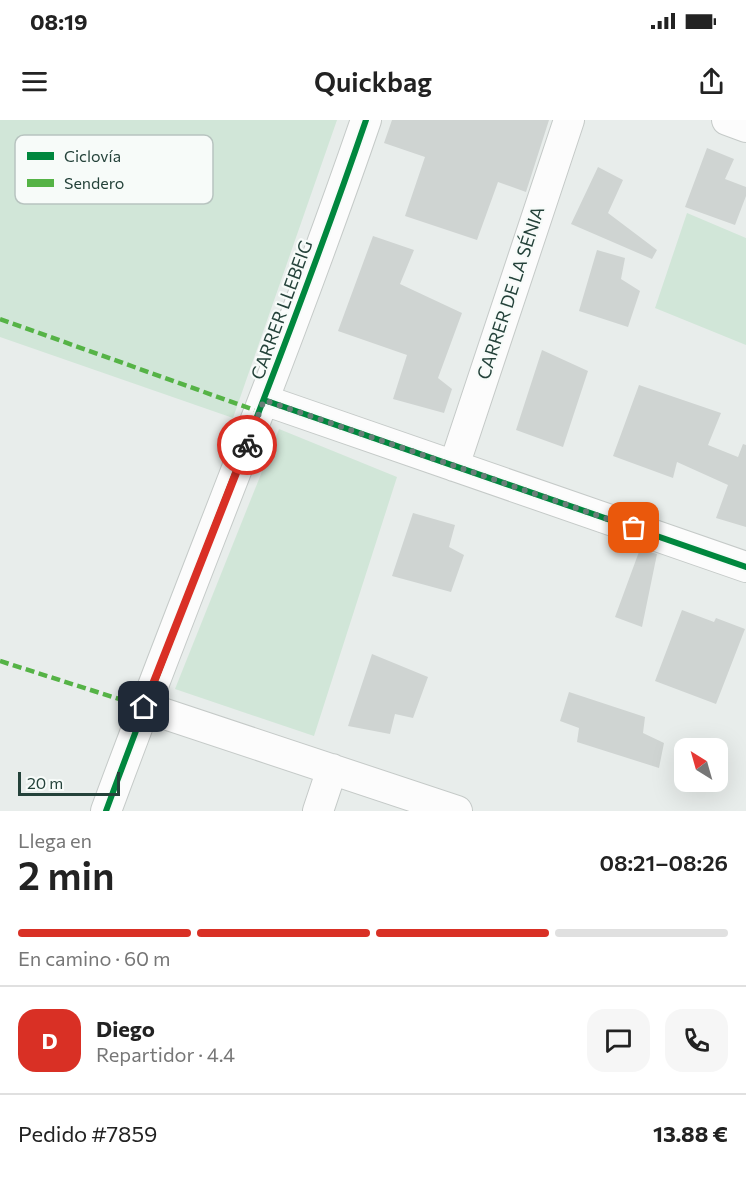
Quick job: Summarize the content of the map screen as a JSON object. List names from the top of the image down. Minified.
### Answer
{"streets":{"street":["CARRER DE LA SÉNIA","CARRER LLEBEIG"]},"legend":["Ciclovía","Sendero"],"scale_bar":"20 m","north":"top left","page":{"status":"08:19","header":"Quickbag","scale":"20 m","heading":["2 min","Llega en","08:21–08:26"],"panel":["Diego","Repartidor · 4.4","Pedido #7859","13.88 €"],"bar":"En camino · 60 m","round":"D"}}
